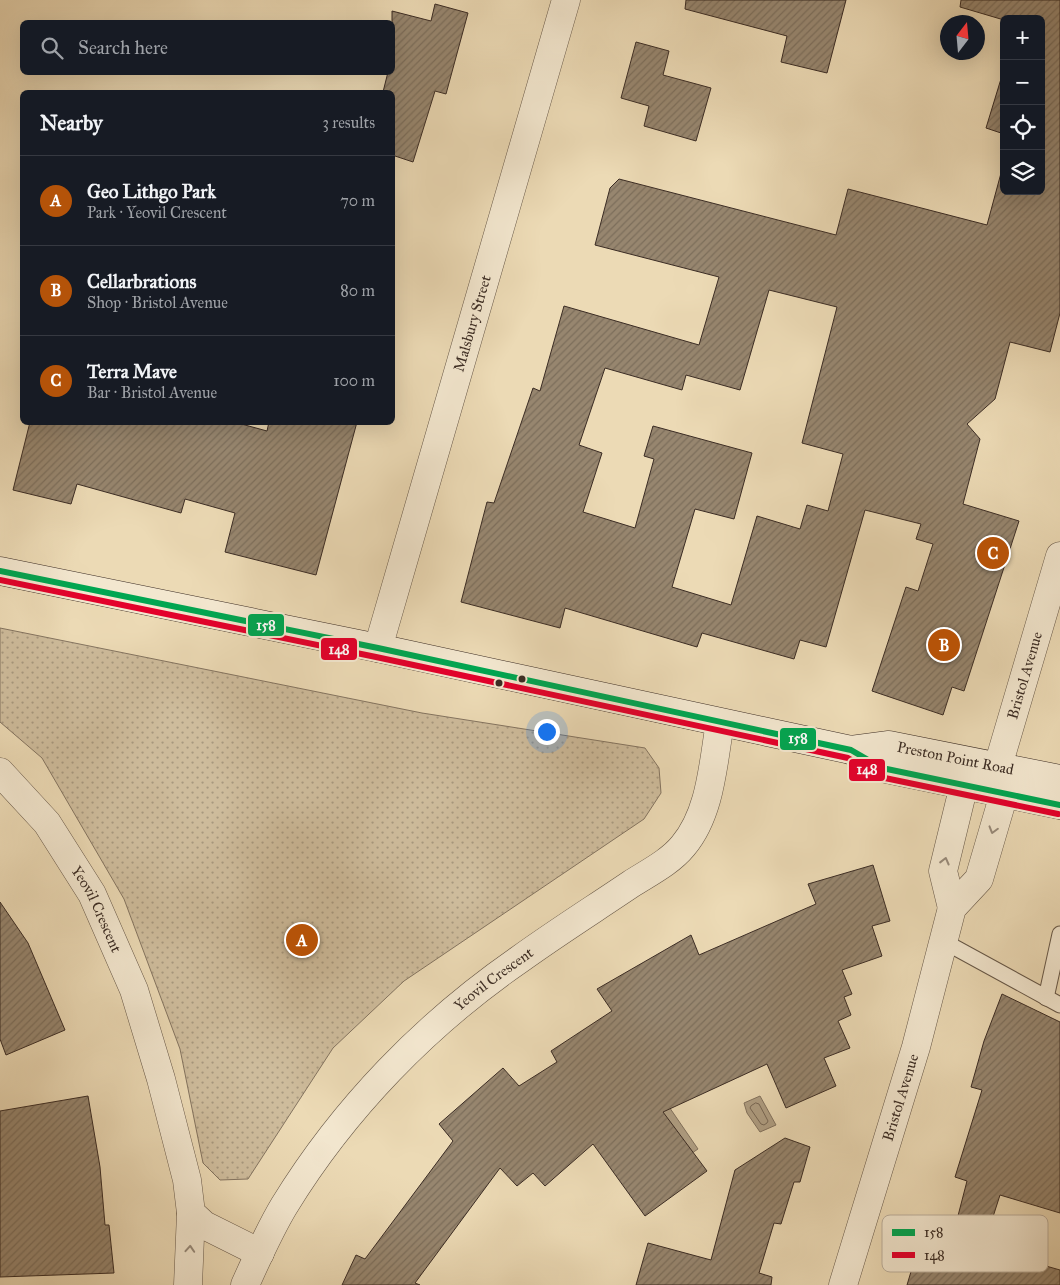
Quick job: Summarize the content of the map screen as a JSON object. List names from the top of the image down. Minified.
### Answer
{"streets":{"street":["Malsbury Street","Bristol Avenue","Preston Point Road","Yeovil Crescent"]},"crossings":[["Malsbury Street","Preston Point Road"],["Bristol Avenue","Preston Point Road"],["Preston Point Road","Yeovil Crescent"]],"lines":["transit line 158","transit line 148"],"legend":["158","148"],"north":"top","page":{"map_buttons":["+","−"],"search":"Search here","heading":["Nearby","3 results"],"list":[{"mark":"A","name":"Geo Lithgo Park","note":"Park · Yeovil Crescent","value":"70 m"},{"mark":"B","name":"Cellarbrations","note":"Shop · Bristol Avenue","value":"80 m"},{"mark":"C","name":"Terra Mave","note":"Bar · Bristol Avenue","value":"100 m"}],"pins":["C","B","A"]}}
